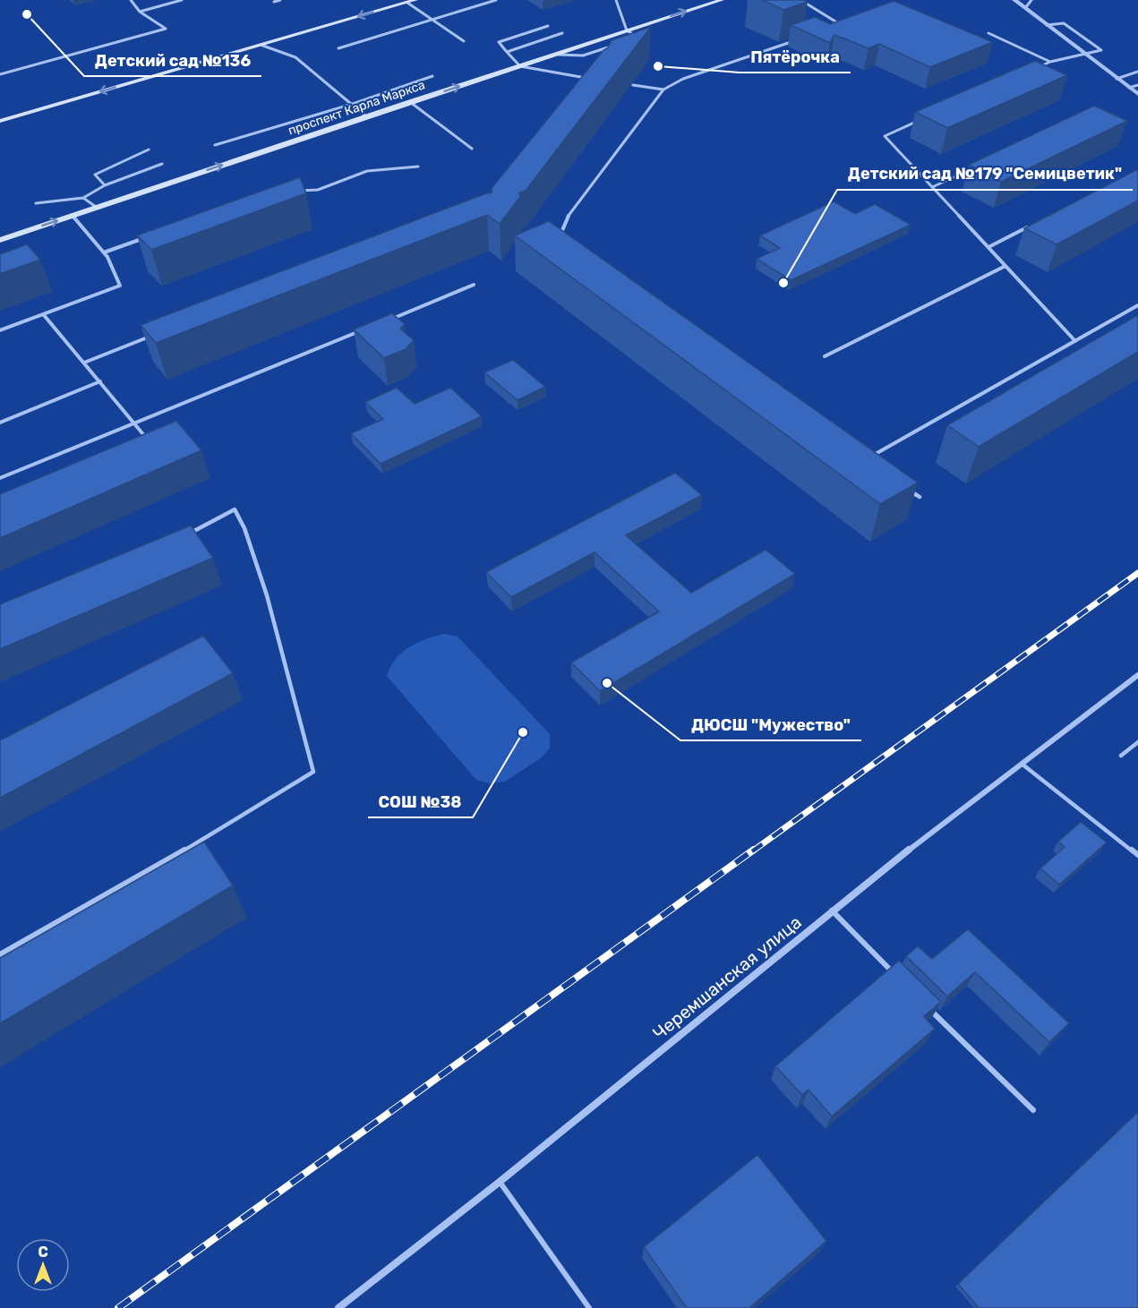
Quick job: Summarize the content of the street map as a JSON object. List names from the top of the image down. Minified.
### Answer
{"streets":{"main road":["проспект Карла Маркса"],"street":["Черемшанская улица"]},"one_way":["проспект Карла Маркса"],"places":["Детский сад №136","Пятёрочка","Детский сад №179 \"Семицветик\"","ДЮСШ \"Мужество\"","СОШ №38"],"north":"top"}
